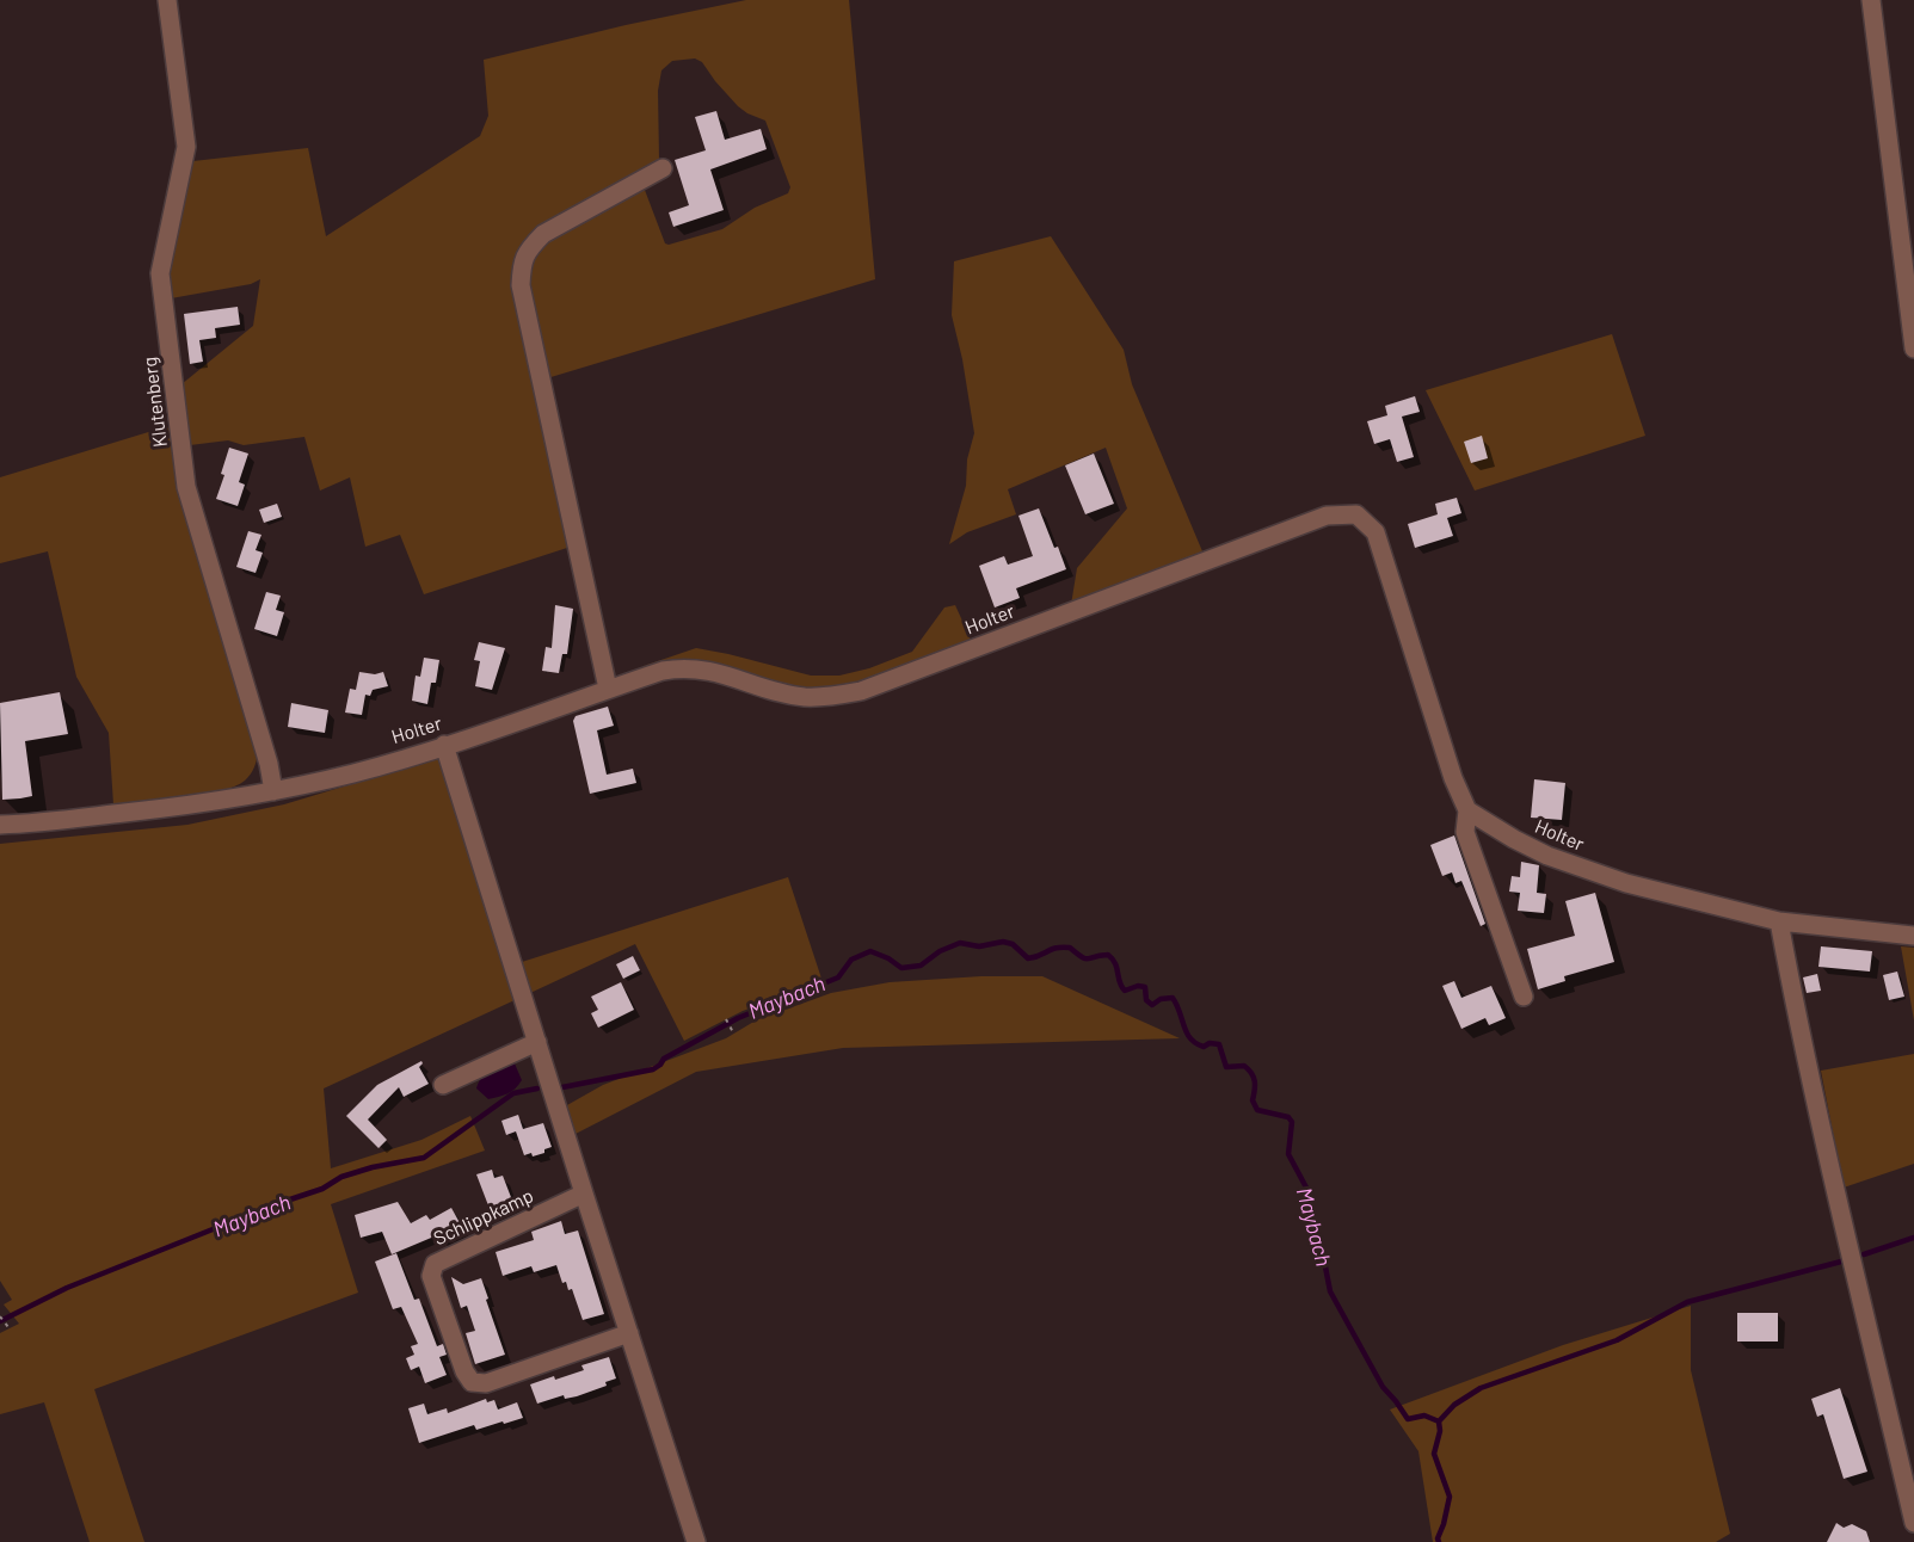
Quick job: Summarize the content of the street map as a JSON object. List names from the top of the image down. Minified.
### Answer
{"streets":{"street":["Klutenberg","Holter","Schlippkamp"]},"crossings":[["Klutenberg","Holter"]],"water":["Maybach"]}
